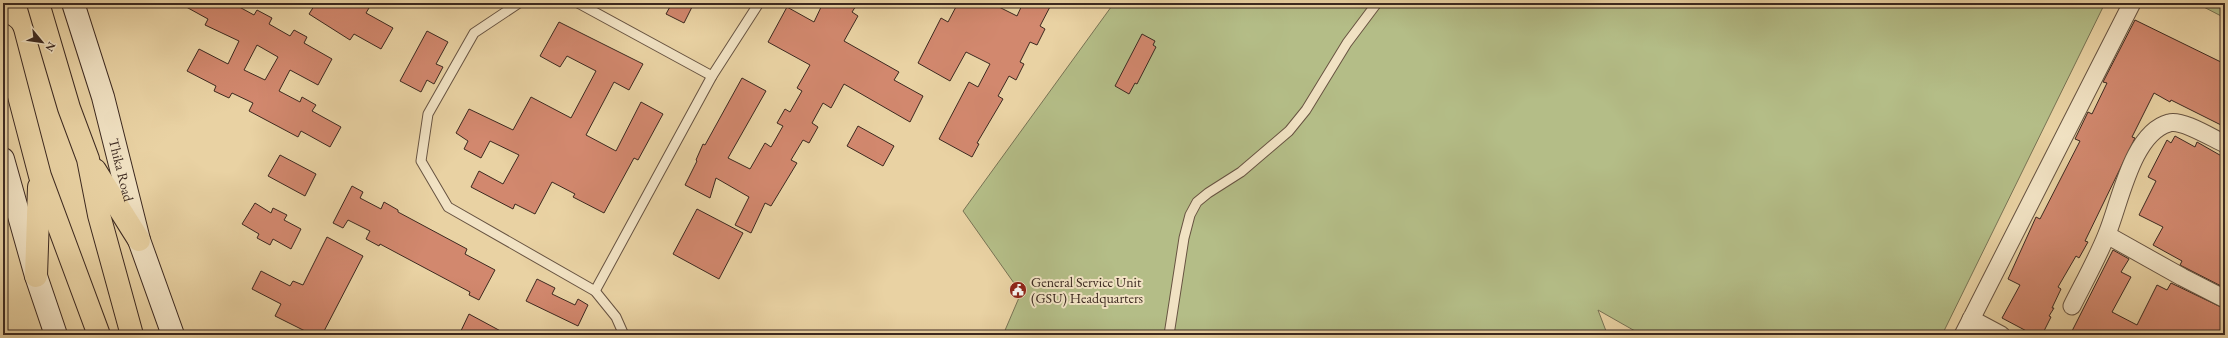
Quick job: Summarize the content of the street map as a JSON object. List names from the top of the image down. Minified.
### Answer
{"streets":{"main road":["Thika Road"]},"places":{"public building":["General Service Unit (GSU) Headquarters"]},"north":"bottom right"}
